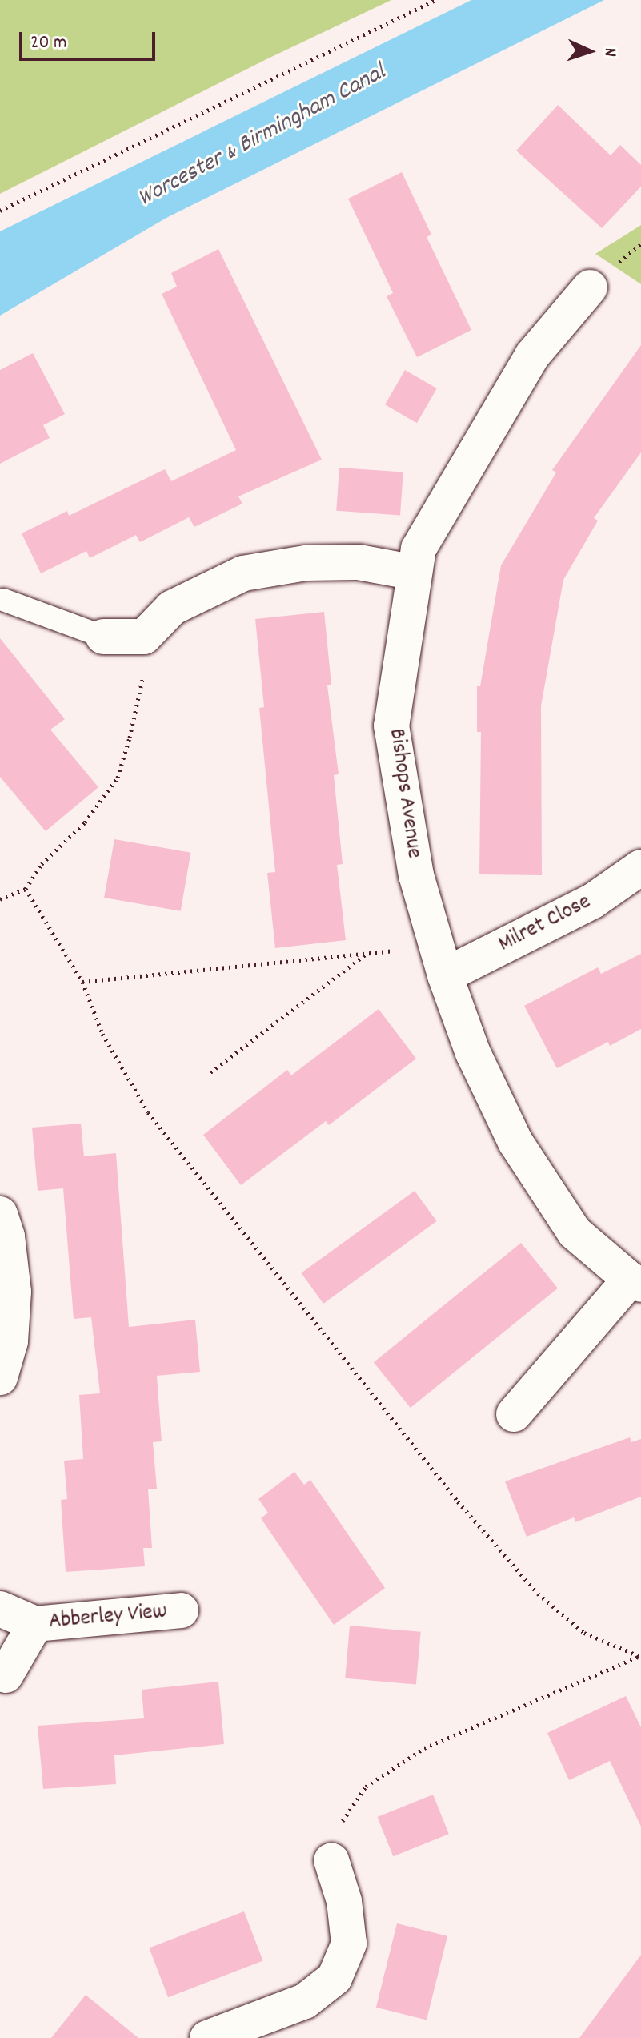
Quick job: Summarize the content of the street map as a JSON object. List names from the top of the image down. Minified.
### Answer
{"streets":{"street":["Bishops Avenue","Milret Close","Abberley View"]},"crossings":[["Bishops Avenue","Milret Close"]],"water":["Worcester & Birmingham Canal"],"scale_bar":"20 m","north":"right"}
